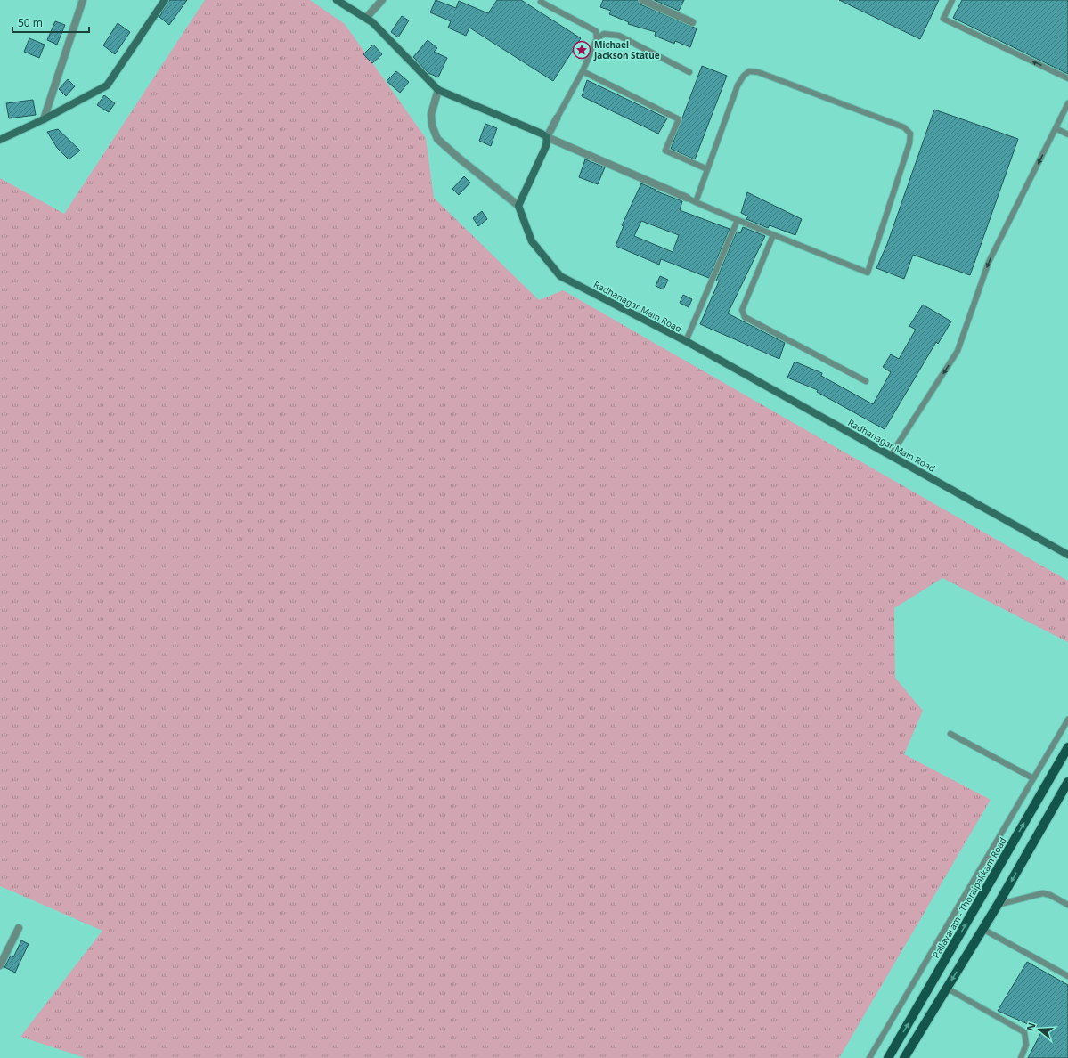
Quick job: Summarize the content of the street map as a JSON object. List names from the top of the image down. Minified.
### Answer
{"streets":{"main road":["Pallavaram - Thoraipakkam Road"],"street":["Radhanagar Main Road"]},"places":{"place":["Michael Jackson Statue"]},"scale_bar":"50 m","north":"left"}
